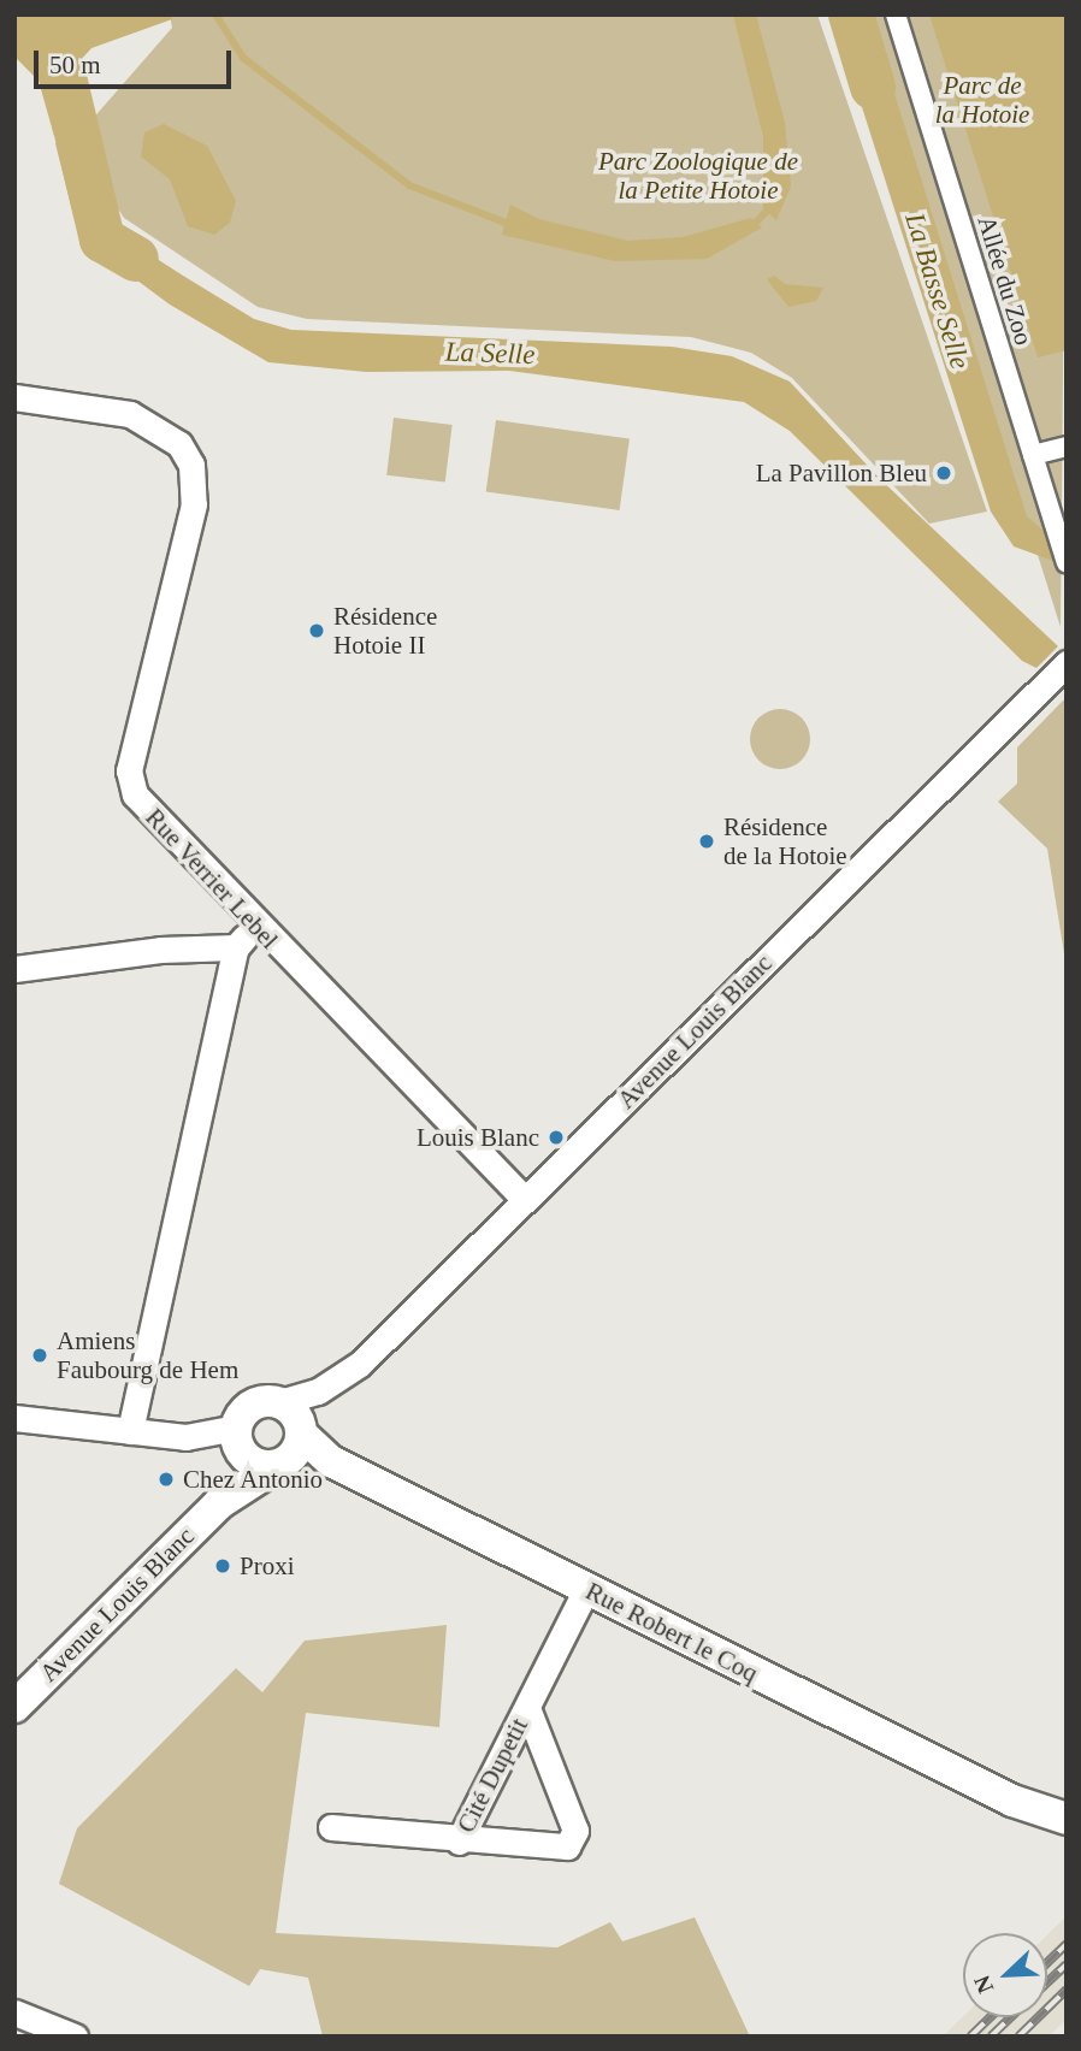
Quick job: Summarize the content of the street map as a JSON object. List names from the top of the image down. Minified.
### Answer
{"streets":{"street":["Allée du Zoo","Rue Verrier Lebel","Avenue Louis Blanc","Rue Robert le Coq","Cité Dupetit"]},"crossings":[["Rue Verrier Lebel","Avenue Louis Blanc"],["Avenue Louis Blanc","Rue Robert le Coq"],["Rue Robert le Coq","Cité Dupetit"]],"water":["La Basse Selle","La Selle"],"parks":["Parc de la Hotoie","Parc Zoologique de la Petite Hotoie"],"places":["La Pavillon Bleu","Résidence Hotoie II","Résidence de la Hotoie","Louis Blanc","Amiens Faubourg de Hem","Chez Antonio","Proxi"],"scale_bar":"50 m","north":"bottom left"}
